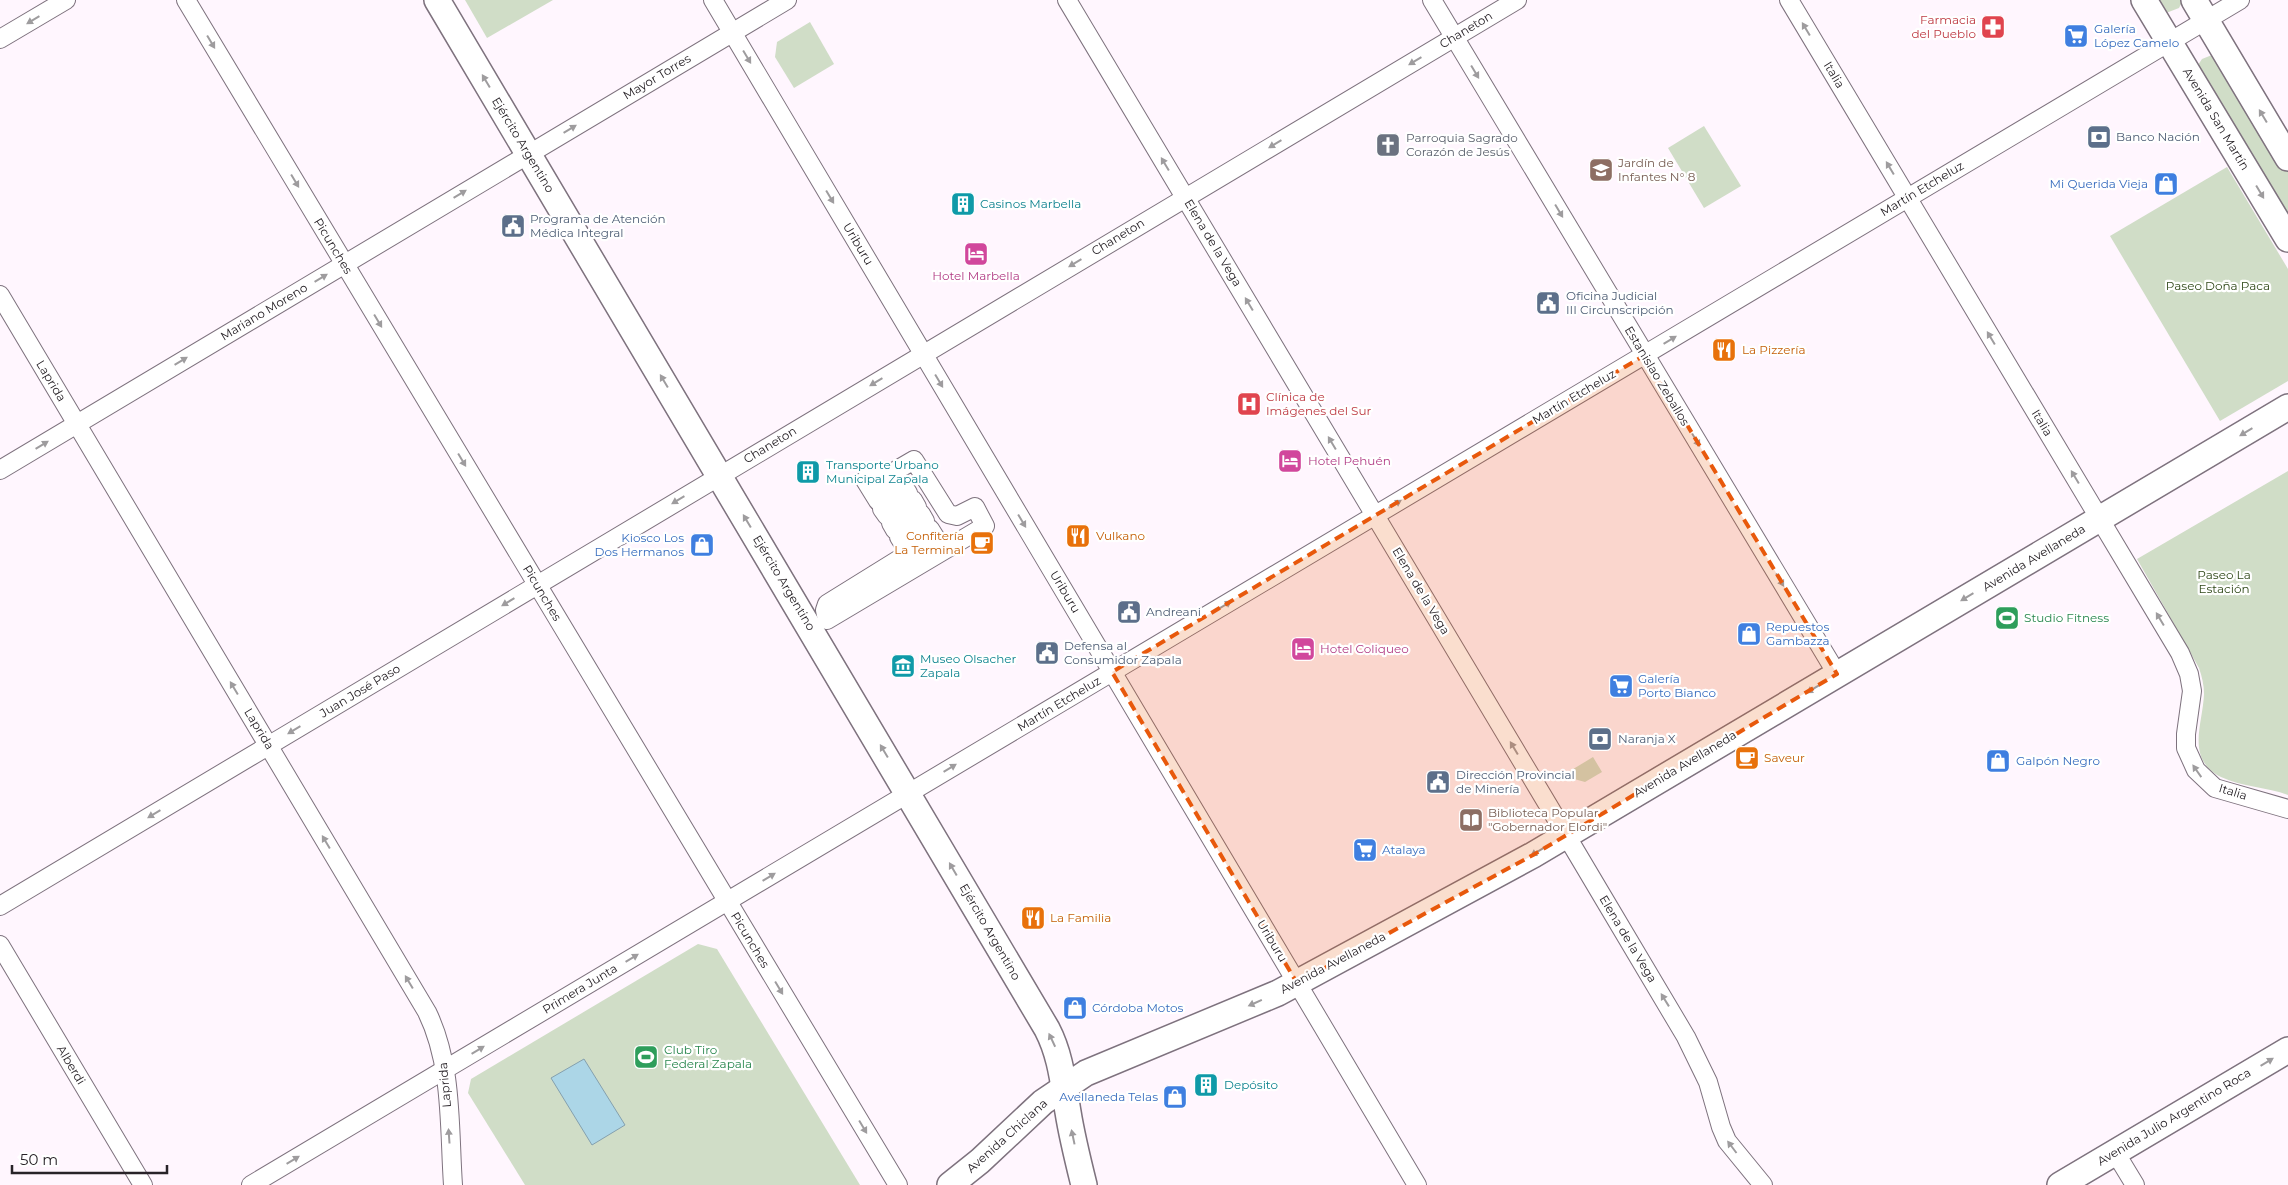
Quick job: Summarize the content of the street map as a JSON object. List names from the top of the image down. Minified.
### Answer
{"streets":{"main road":["Avenida San Martín","Ejército Argentino","Avenida Avellaneda","Avenida Julio Argentino Roca","Avenida Chiclana"],"street":["Chaneton","Italia","Mayor Torres","Martín Etcheluz","Elena de la Vega","Uriburu","Picunches","Mariano Moreno","Estanislao Zeballos","Laprida","Juan José Paso","Primera Junta","Alberdi"]},"crossings":[["Chaneton","Ejército Argentino"],["Chaneton","Elena de la Vega"],["Chaneton","Uriburu"],["Chaneton","Estanislao Zeballos"],["Chaneton","Juan José Paso"],["Italia","Martín Etcheluz"],["Italia","Avenida Avellaneda"],["Mayor Torres","Ejército Argentino"],["Mayor Torres","Uriburu"],["Mayor Torres","Mariano Moreno"],["Avenida San Martín","Martín Etcheluz"],["Ejército Argentino","Martín Etcheluz"],["Ejército Argentino","Mariano Moreno"],["Ejército Argentino","Avenida Avellaneda"],["Ejército Argentino","Juan José Paso"],["Ejército Argentino","Primera Junta"],["Ejército Argentino","Avenida Chiclana"],["Martín Etcheluz","Elena de la Vega"],["Martín Etcheluz","Uriburu"],["Martín Etcheluz","Estanislao Zeballos"],["Martín Etcheluz","Primera Junta"],["Elena de la Vega","Avenida Avellaneda"],["Uriburu","Avenida Avellaneda"],["Picunches","Mariano Moreno"],["Picunches","Juan José Paso"],["Picunches","Primera Junta"],["Mariano Moreno","Laprida"],["Estanislao Zeballos","Avenida Avellaneda"],["Laprida","Juan José Paso"],["Laprida","Primera Junta"],["Avenida Avellaneda","Avenida Chiclana"]],"one_way":["Chaneton","Italia","Mayor Torres","Ejército Argentino","Martín Etcheluz","Elena de la Vega","Uriburu","Picunches","Mariano Moreno","Estanislao Zeballos","Laprida","Avenida Avellaneda","Juan José Paso","Primera Junta","Avenida Julio Argentino Roca"],"parks":["Paseo Doña Paca","Paseo La Estación"],"places":{"pharmacy":["Farmacia del Pueblo"],"supermarket":["Galería López Camelo","Galería Porto Bianco","Atalaya"],"bank":["Banco Nación","Naranja X"],"church":["Parroquia Sagrado Corazón de Jesús"],"school or university":["Jardín de Infantes N° 8"],"shop":["Mi Querida Vieja","Kiosco Los Dos Hermanos","Repuestos Gambazza","Galpón Negro","Córdoba Motos","Avellaneda Telas"],"building":["Casinos Marbella","Transporte Urbano Municipal Zapala","Depósito"],"public building":["Programa de Atención Médica Integral","Oficina Judicial III Circunscripción","Andreani","Defensa al Consumidor Zapala","Dirección Provincial de Minería"],"hotel":["Hotel Marbella","Hotel Pehuén","Hotel Coliqueo"],"restaurant":["La Pizzería","Vulkano","La Familia"],"hospital":["Clínica de Imágenes del Sur"],"cafe":["Confitería La Terminal","Saveur"],"sports":["Studio Fitness","Club Tiro Federal Zapala"],"museum":["Museo Olsacher Zapala"],"library":["Biblioteca Popular \"Gobernador Elordi\""]},"scale_bar":"50 m"}
